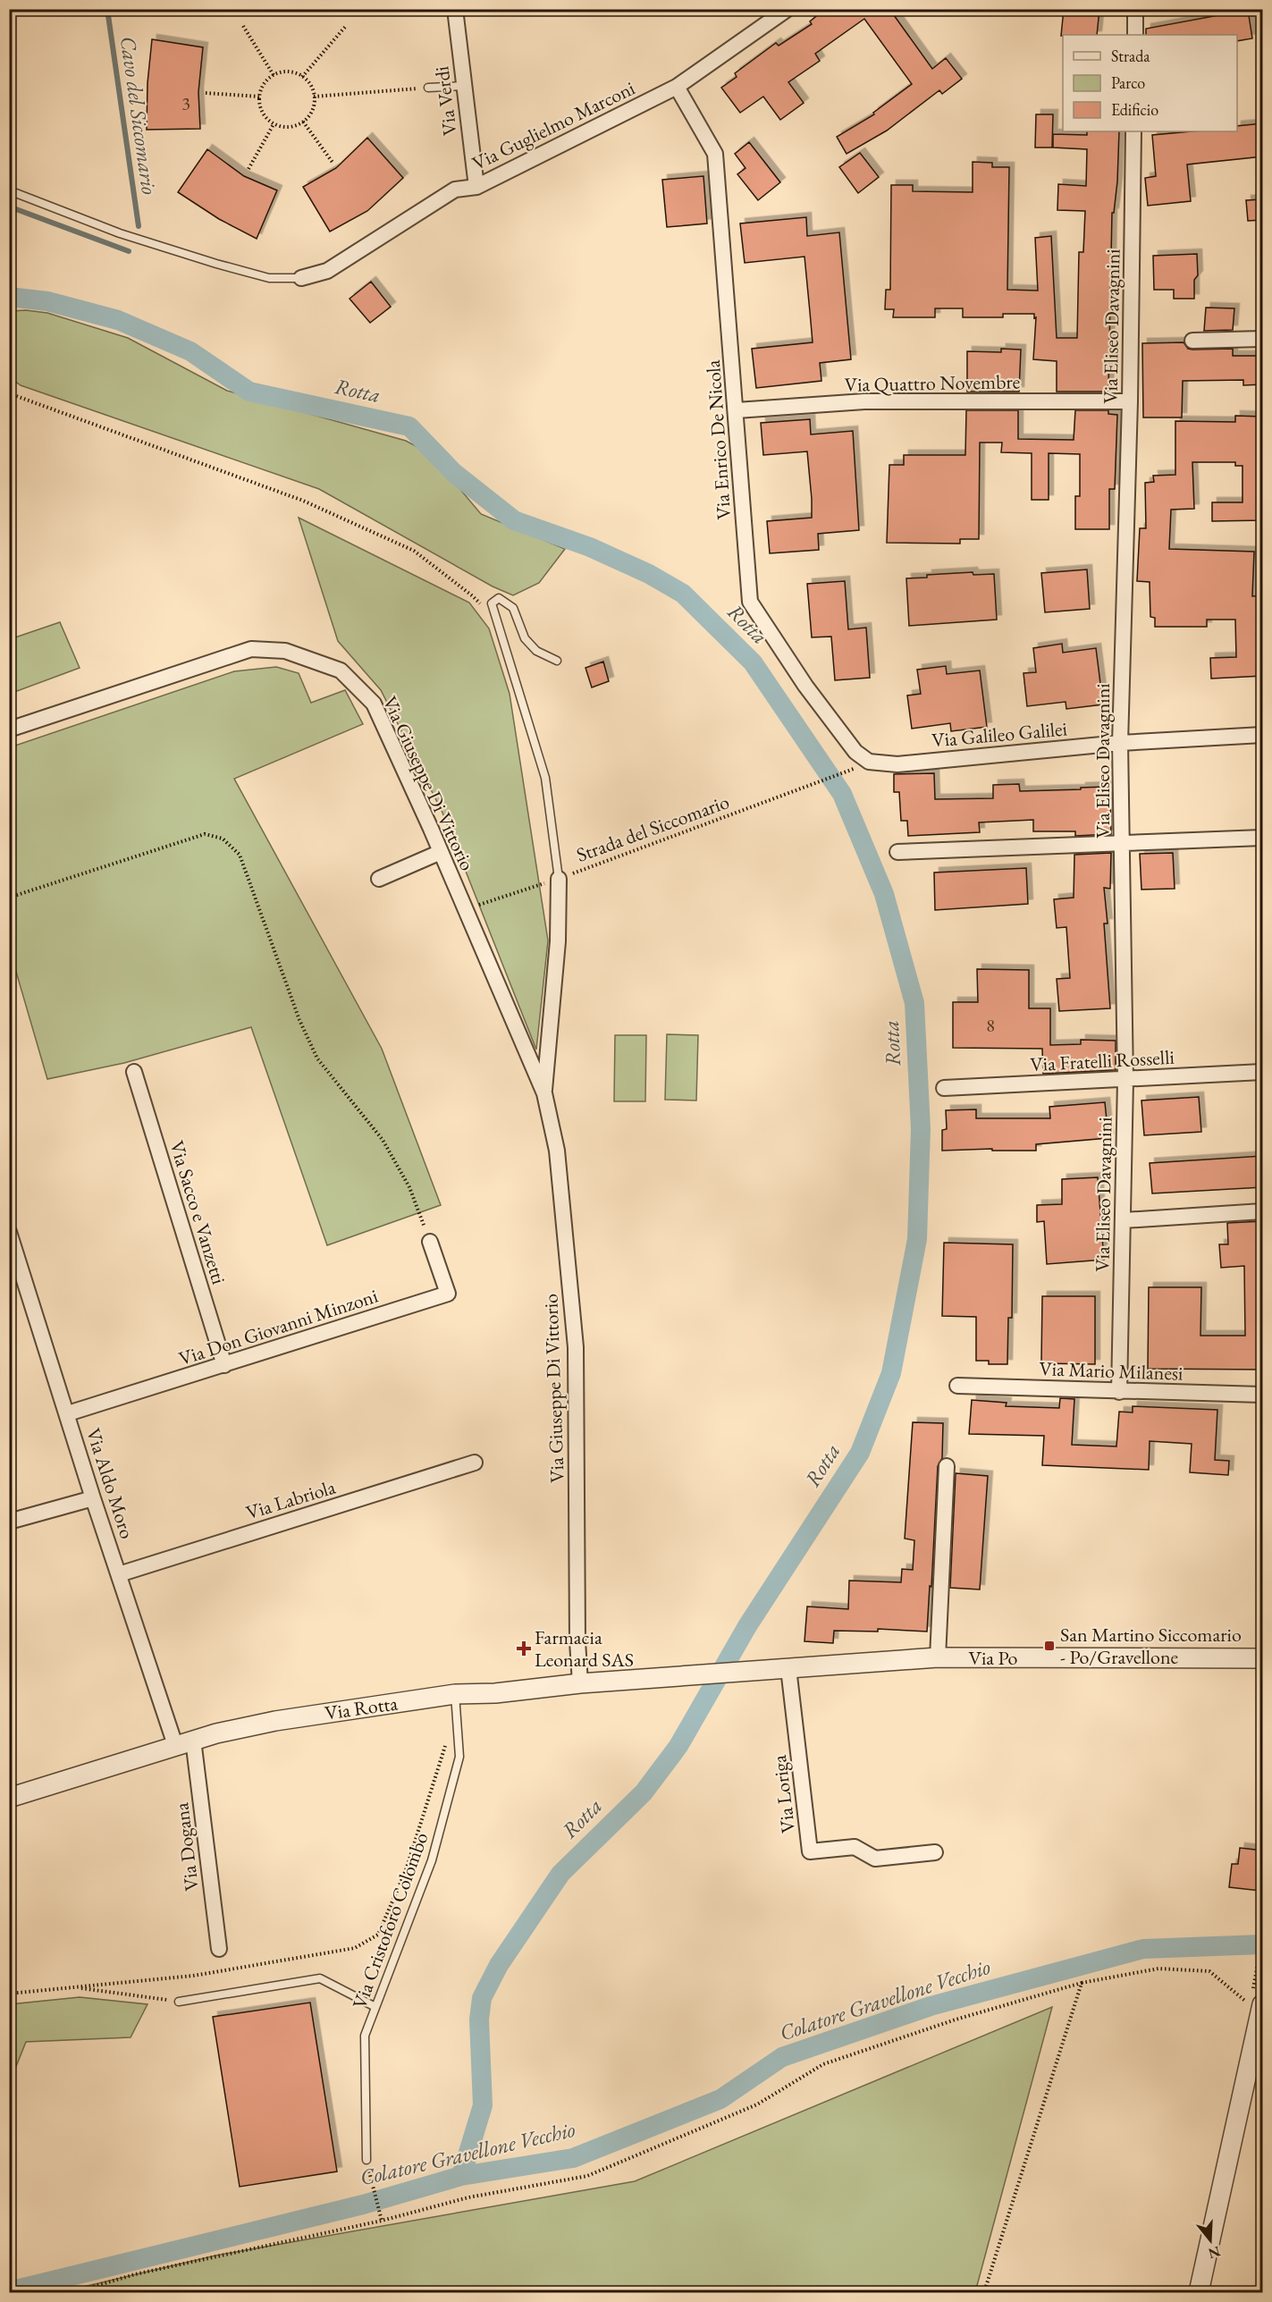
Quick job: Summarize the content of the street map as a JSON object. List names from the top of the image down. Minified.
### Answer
{"streets":{"street":["Via Verdi","Via Guglielmo Marconi","Via Eliseo Davagnini","Via Quattro Novembre","Via Enrico De Nicola","Via Galileo Galilei","Via Giuseppe Di Vittorio","Via Fratelli Rosselli","Via Sacco e Vanzetti","Via Don Giovanni Minzoni","Via Mario Milanesi","Via Aldo Moro","Via Labriola","Via Po","Via Rotta","Via Loriga","Via Dogana"],"lane":["Via Cristoforo Colombo"],"path":["Strada del Siccomario"]},"crossings":[["Via Verdi","Via Guglielmo Marconi"],["Via Guglielmo Marconi","Via Enrico De Nicola"],["Via Eliseo Davagnini","Via Quattro Novembre"],["Via Eliseo Davagnini","Via Galileo Galilei"],["Via Eliseo Davagnini","Via Fratelli Rosselli"],["Via Eliseo Davagnini","Via Mario Milanesi"],["Via Quattro Novembre","Via Enrico De Nicola"],["Via Enrico De Nicola","Via Galileo Galilei"],["Via Giuseppe Di Vittorio","Strada del Siccomario"],["Via Giuseppe Di Vittorio","Via Rotta"],["Via Sacco e Vanzetti","Via Don Giovanni Minzoni"],["Via Don Giovanni Minzoni","Via Aldo Moro"],["Via Aldo Moro","Via Labriola"],["Via Aldo Moro","Via Rotta"],["Via Aldo Moro","Via Dogana"],["Via Po","Via Rotta"],["Via Po","Via Loriga"],["Via Rotta","Via Dogana"],["Via Rotta","Via Cristoforo Colombo"]],"water":["Cavo del Siccomario","Rotta","Colatore Gravellone Vecchio"],"places":{"transit":["San Martino Siccomario - Po/Gravellone"],"health":["Farmacia Leonard SAS"]},"house_numbers":["3","8"],"legend":["Strada","Parco","Edificio"],"north":"bottom"}
